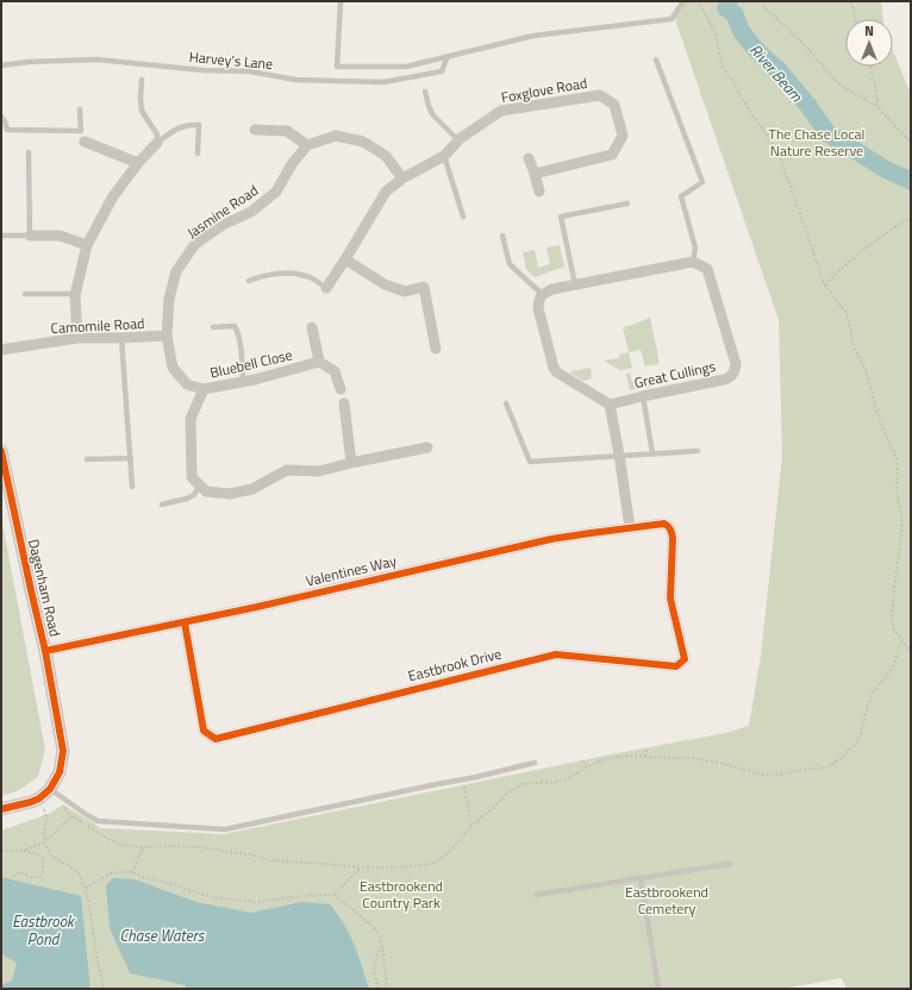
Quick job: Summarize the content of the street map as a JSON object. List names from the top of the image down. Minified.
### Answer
{"streets":{"street":["Foxglove Road","Jasmine Road","Camomile Road","Bluebell Close","Great Cullings","Valentines Way","Dagenham Road","Eastbrook Drive"],"lane":["Harvey's Lane"]},"crossings":[["Jasmine Road","Camomile Road"],["Jasmine Road","Bluebell Close"],["Camomile Road","Bluebell Close"],["Valentines Way","Dagenham Road"],["Valentines Way","Eastbrook Drive"]],"water":["River Beam","Eastbrook Pond","Chase Waters"],"parks":["The Chase Local Nature Reserve","Eastbrookend Country Park","Eastbrookend Cemetery"],"north":"top"}
